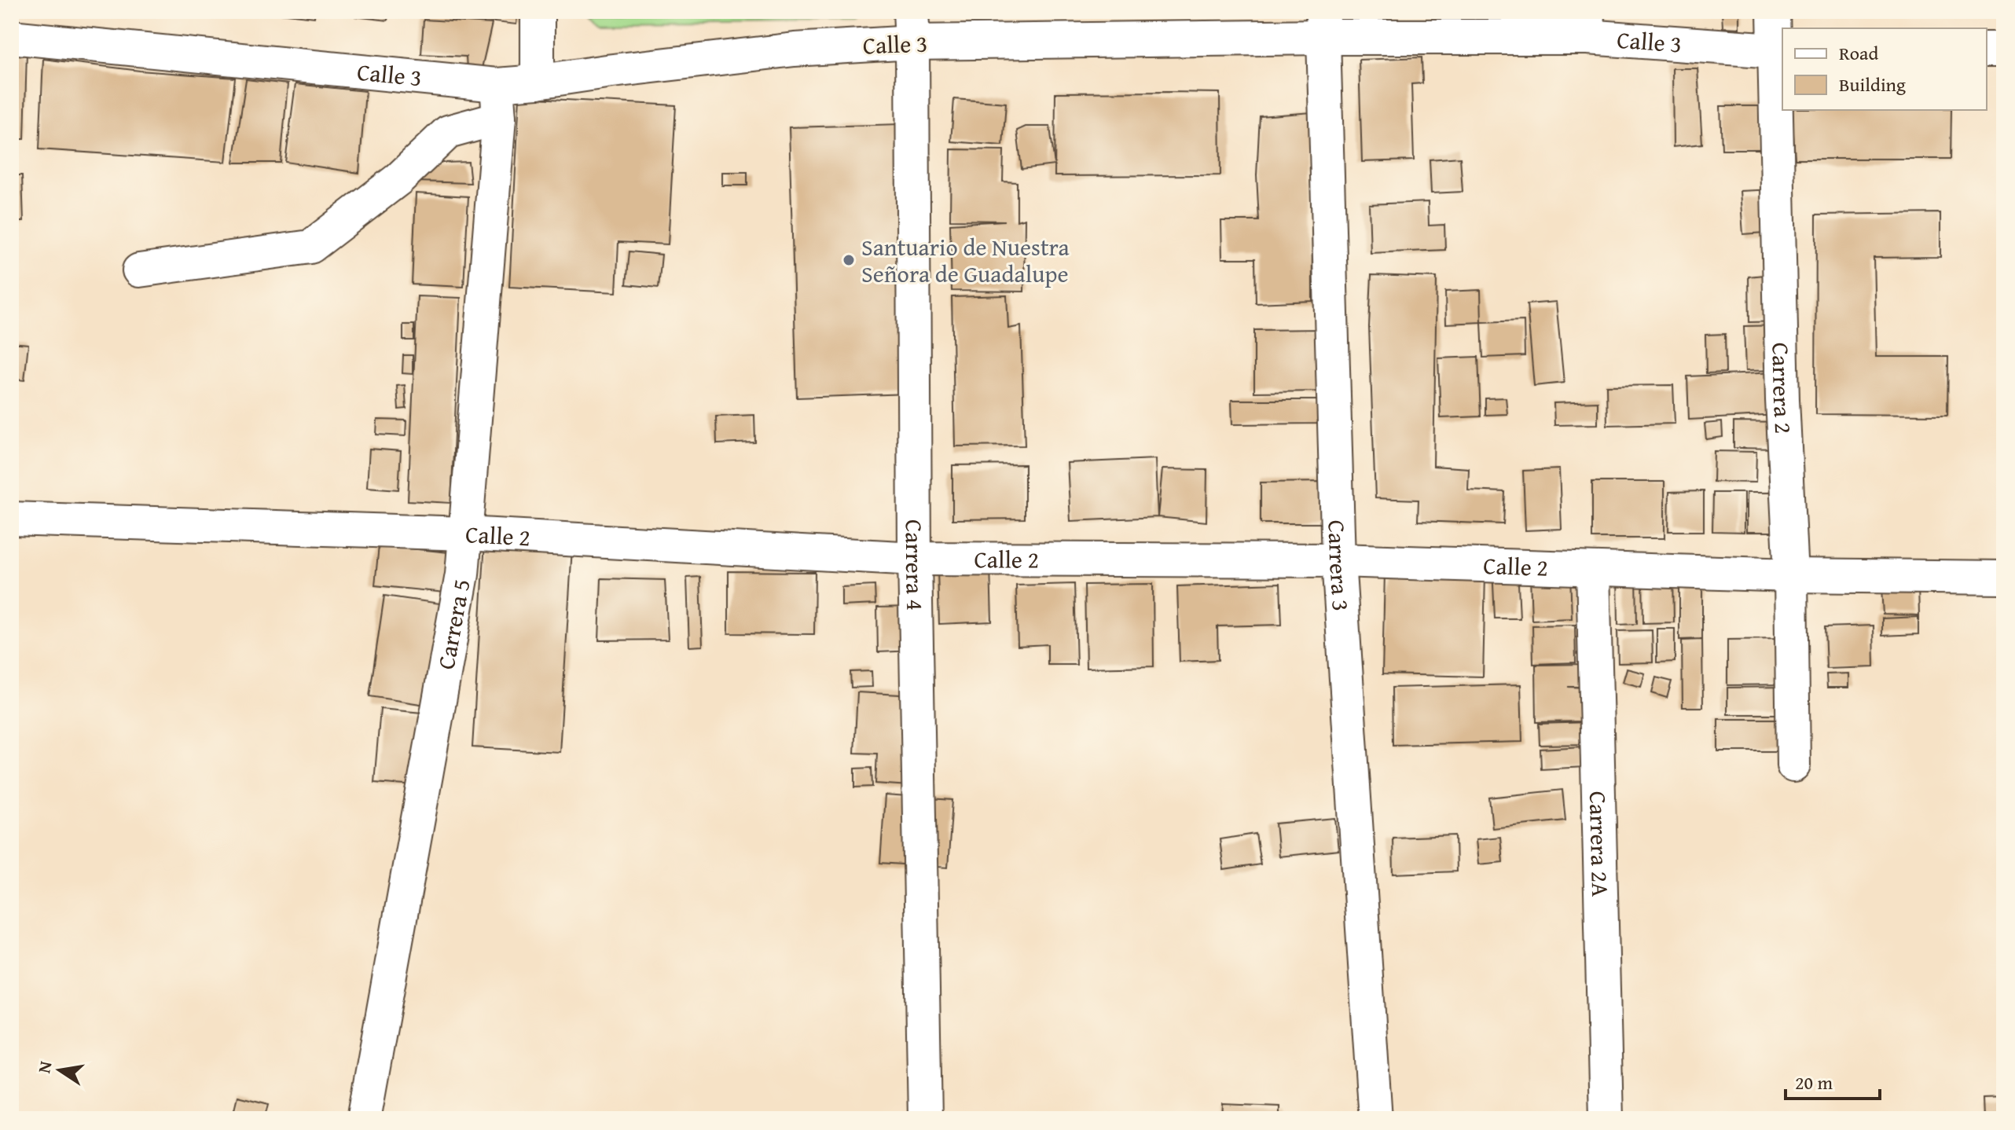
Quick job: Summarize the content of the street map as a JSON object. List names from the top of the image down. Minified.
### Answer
{"streets":{"street":["Calle 3","Carrera 2","Calle 2","Carrera 4","Carrera 3","Carrera 5","Carrera 2A"]},"crossings":[["Calle 3","Carrera 2"],["Calle 3","Carrera 4"],["Calle 3","Carrera 3"],["Calle 3","Carrera 5"],["Carrera 2","Calle 2"],["Calle 2","Carrera 4"],["Calle 2","Carrera 3"],["Calle 2","Carrera 5"],["Calle 2","Carrera 2A"]],"places":["Santuario de Nuestra Señora de Guadalupe"],"legend":["Road","Building"],"scale_bar":"20 m","north":"left"}
